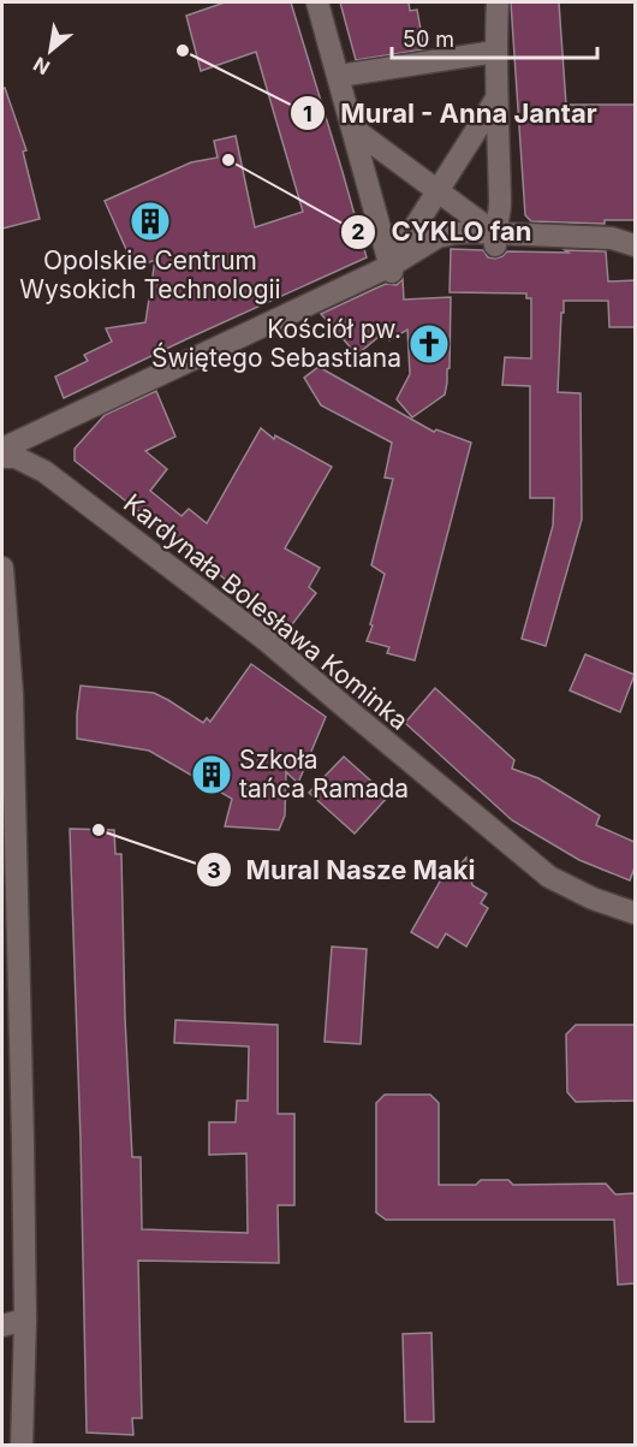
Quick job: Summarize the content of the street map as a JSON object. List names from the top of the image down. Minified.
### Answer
{"streets":{"street":["Kardynała Bolesława Kominka"]},"places":{"other":["Mural - Anna Jantar","CYKLO fan","Mural Nasze Maki"],"building":["Opolskie Centrum Wysokich Technologii","Szkoła tańca Ramada"],"church":["Kościół pw. Świętego Sebastiana"]},"scale_bar":"50 m","north":"bottom left"}
